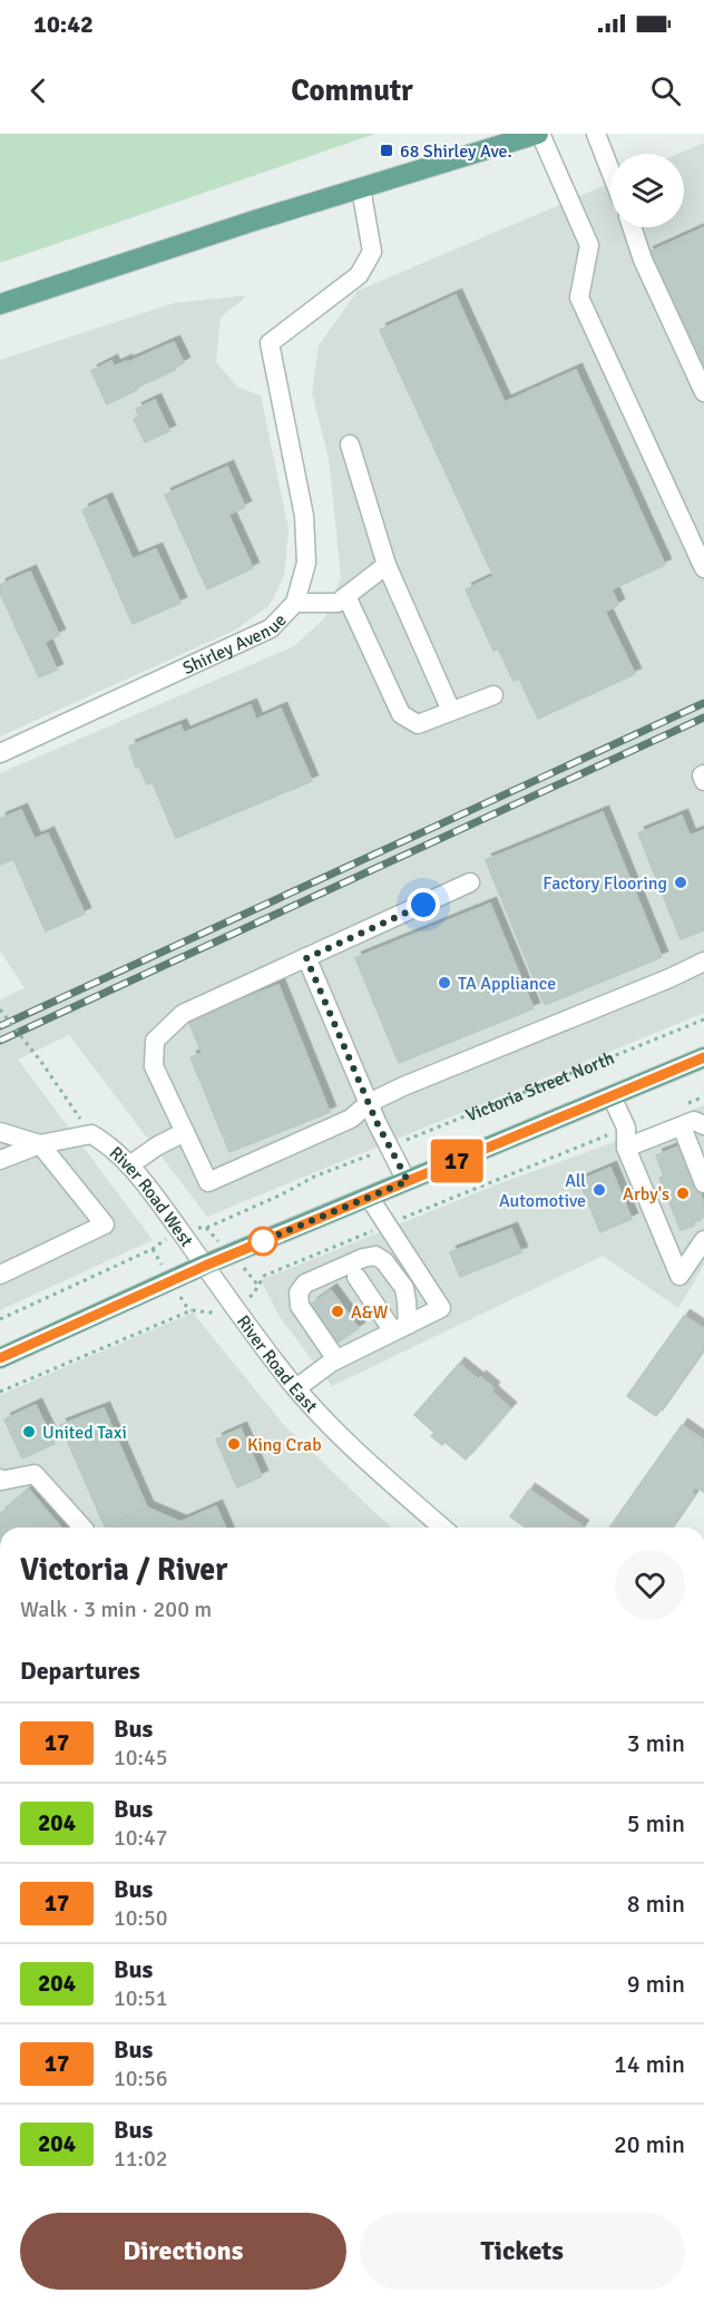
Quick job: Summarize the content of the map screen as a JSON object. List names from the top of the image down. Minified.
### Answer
{"streets":{"main road":["Victoria Street North"],"street":["Shirley Avenue","River Road West","River Road East"]},"crossings":[["Victoria Street North","River Road West"],["Victoria Street North","River Road East"],["River Road West","River Road East"]],"places":{"transit":["68 Shirley Ave."],"other":["Factory Flooring","TA Appliance","All Automotive","Arby's","A&W","United Taxi","King Crab"]},"lines":["bus line 17"],"page":{"status":"10:42","header":"Commutr","on_map":"17","heading":[["Victoria / River","Walk · 3 min · 200 m"],"Departures"],"list":[{"mark":"17","name":"Bus","note":"10:45","value":"3 min"},{"mark":"204","name":"Bus","note":"10:47","value":"5 min"},{"mark":"17","name":"Bus","note":"10:50","value":"8 min"},{"mark":"204","name":"Bus","note":"10:51","value":"9 min"},{"mark":"17","name":"Bus","note":"10:56","value":"14 min"},{"mark":"204","name":"Bus","note":"11:02","value":"20 min"}],"buttons":["Directions","Tickets"]}}
